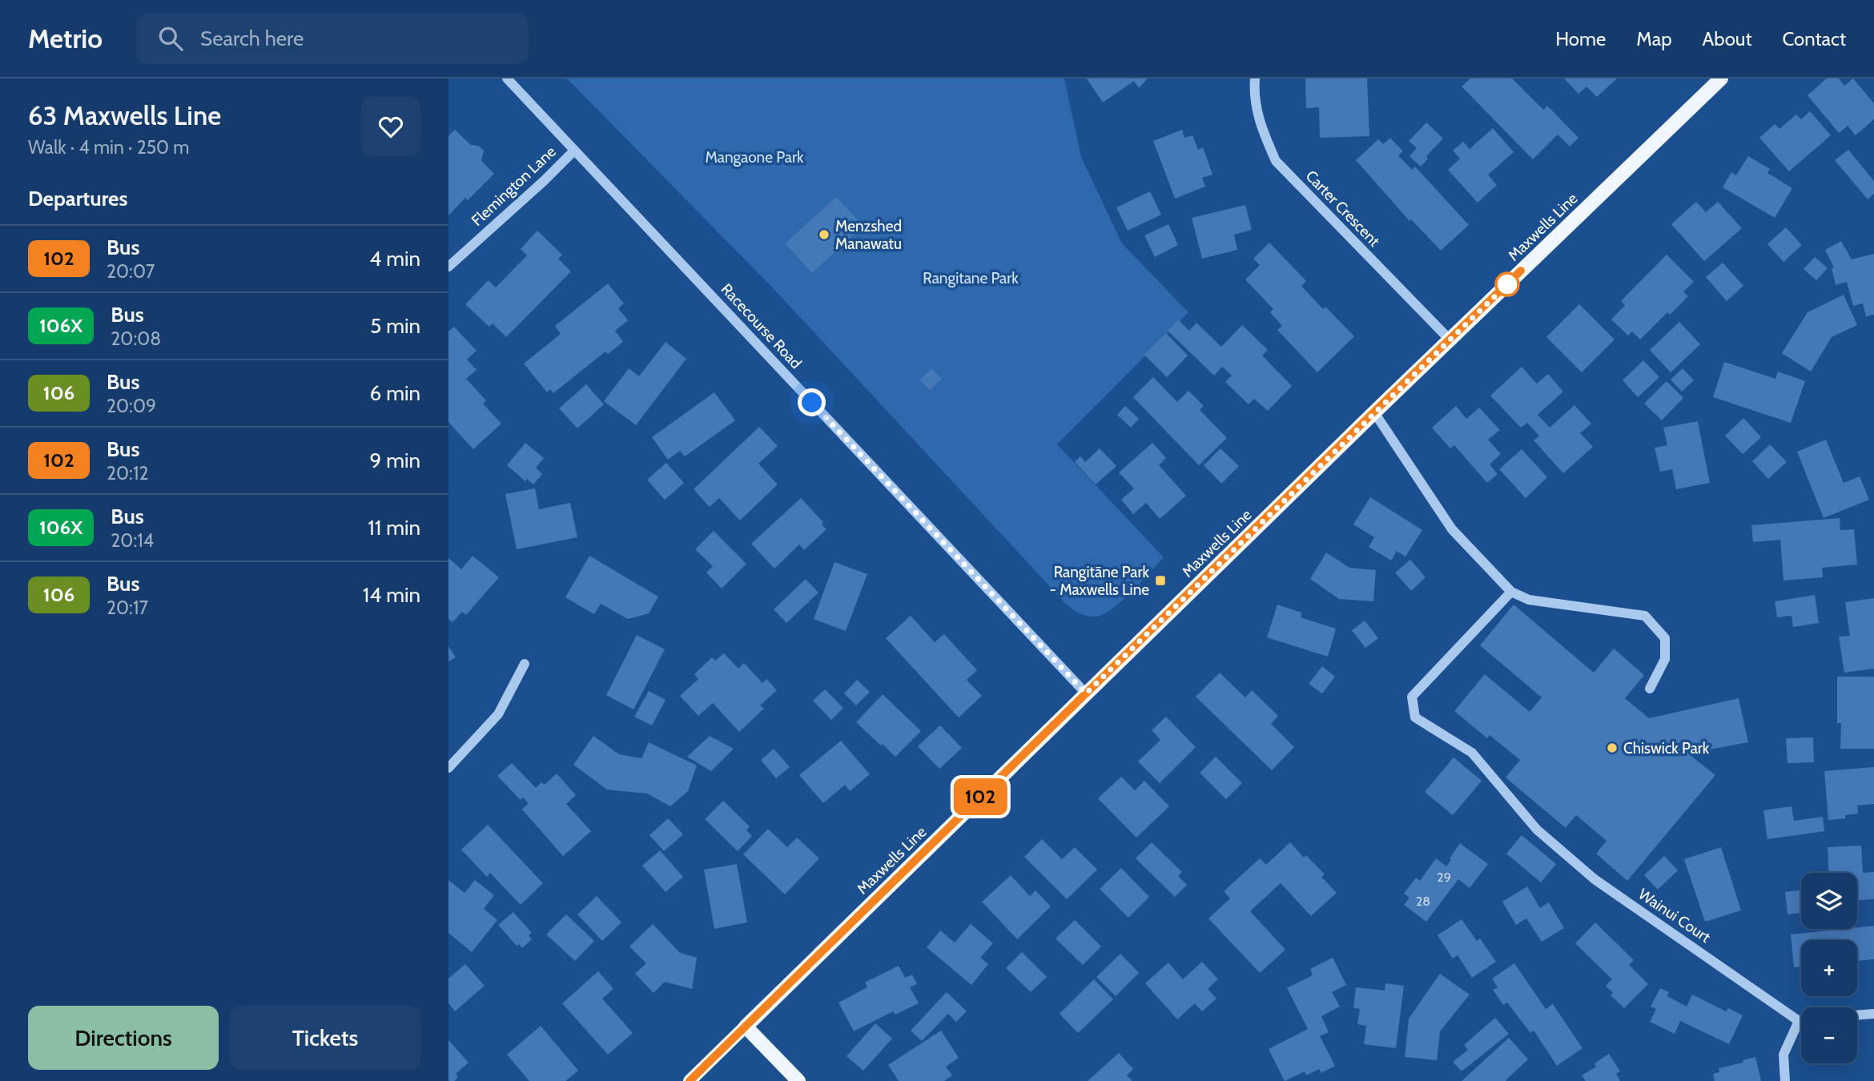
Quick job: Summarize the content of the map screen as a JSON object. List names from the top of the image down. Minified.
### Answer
{"streets":{"main road":["Maxwells Line"],"street":["Flemington Lane","Carter Crescent","Racecourse Road","Wainui Court"]},"crossings":[["Flemington Lane","Racecourse Road"],["Carter Crescent","Maxwells Line"],["Maxwells Line","Racecourse Road"]],"parks":["Mangaone Park","Rangitane Park"],"places":{"other":["Menzshed Manawatu","Chiswick Park"],"transit":["Rangitāne Park - Maxwells Line"]},"lines":["bus line 102"],"house_numbers":["29","28"],"page":{"header":"Metrio","search":"Search here","nav":["Home","Map","About","Contact"],"heading":[["63 Maxwells Line","Walk · 4 min · 250 m"],"Departures"],"on_map":"102","list":[{"mark":"102","name":"Bus","note":"20:07","value":"4 min"},{"mark":"106X","name":"Bus","note":"20:08","value":"5 min"},{"mark":"106","name":"Bus","note":"20:09","value":"6 min"},{"mark":"102","name":"Bus","note":"20:12","value":"9 min"},{"mark":"106X","name":"Bus","note":"20:14","value":"11 min"},{"mark":"106","name":"Bus","note":"20:17","value":"14 min"}],"map_buttons":["+","−"],"buttons":["Directions","Tickets"]}}
